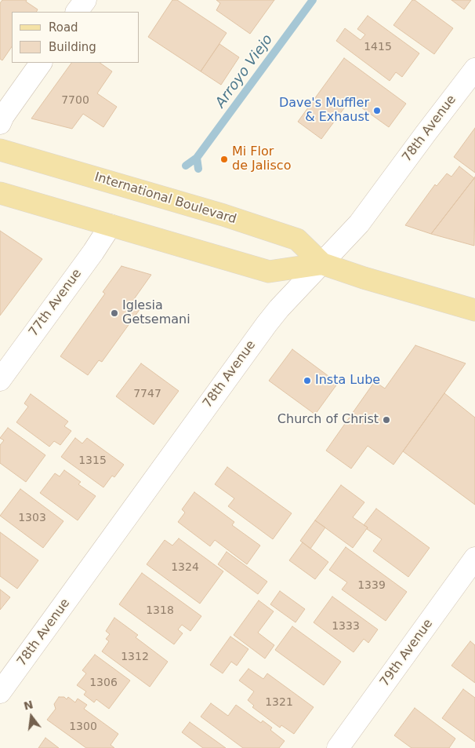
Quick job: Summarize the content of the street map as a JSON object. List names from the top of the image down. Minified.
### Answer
{"streets":{"main road":["International Boulevard"],"street":["78th Avenue","77th Avenue","79th Avenue"]},"crossings":[["78th Avenue","International Boulevard"],["International Boulevard","77th Avenue"]],"water":["Arroyo Viejo"],"places":["Dave's Muffler & Exhaust","Mi Flor de Jalisco","Iglesia Getsemani","Insta Lube","Church of Christ"],"house_numbers":["1415","7700","7747","1315","1303","1324","1339","1318","1333","1312","1306","1321","1300"],"legend":["Road","Building"],"north":"top"}
